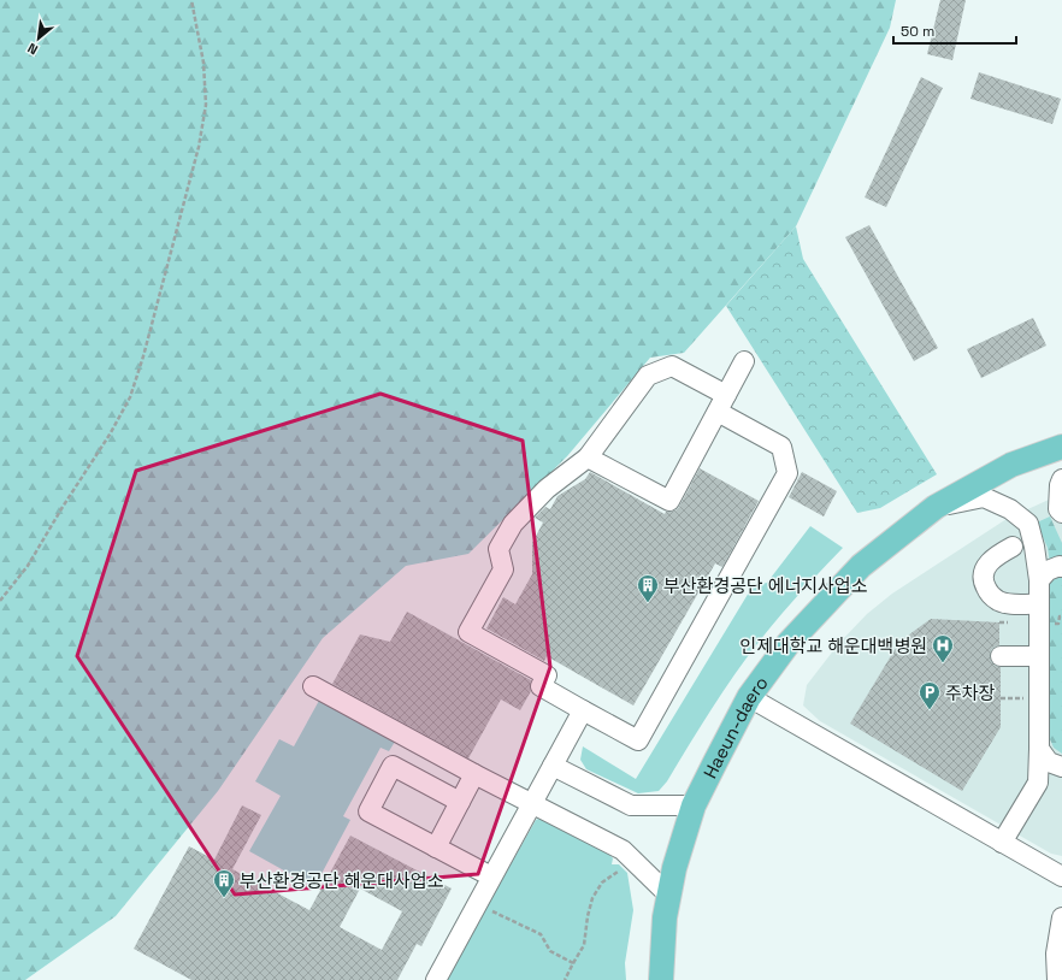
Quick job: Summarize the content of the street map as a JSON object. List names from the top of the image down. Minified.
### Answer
{"streets":{"main road":["Haeun-daero"]},"places":{"building":["부산환경공단 에너지사업소","부산환경공단 해운대사업소"],"hospital":["인제대학교 해운대백병원"],"parking":["주차장"]},"scale_bar":"50 m","north":"bottom left"}
